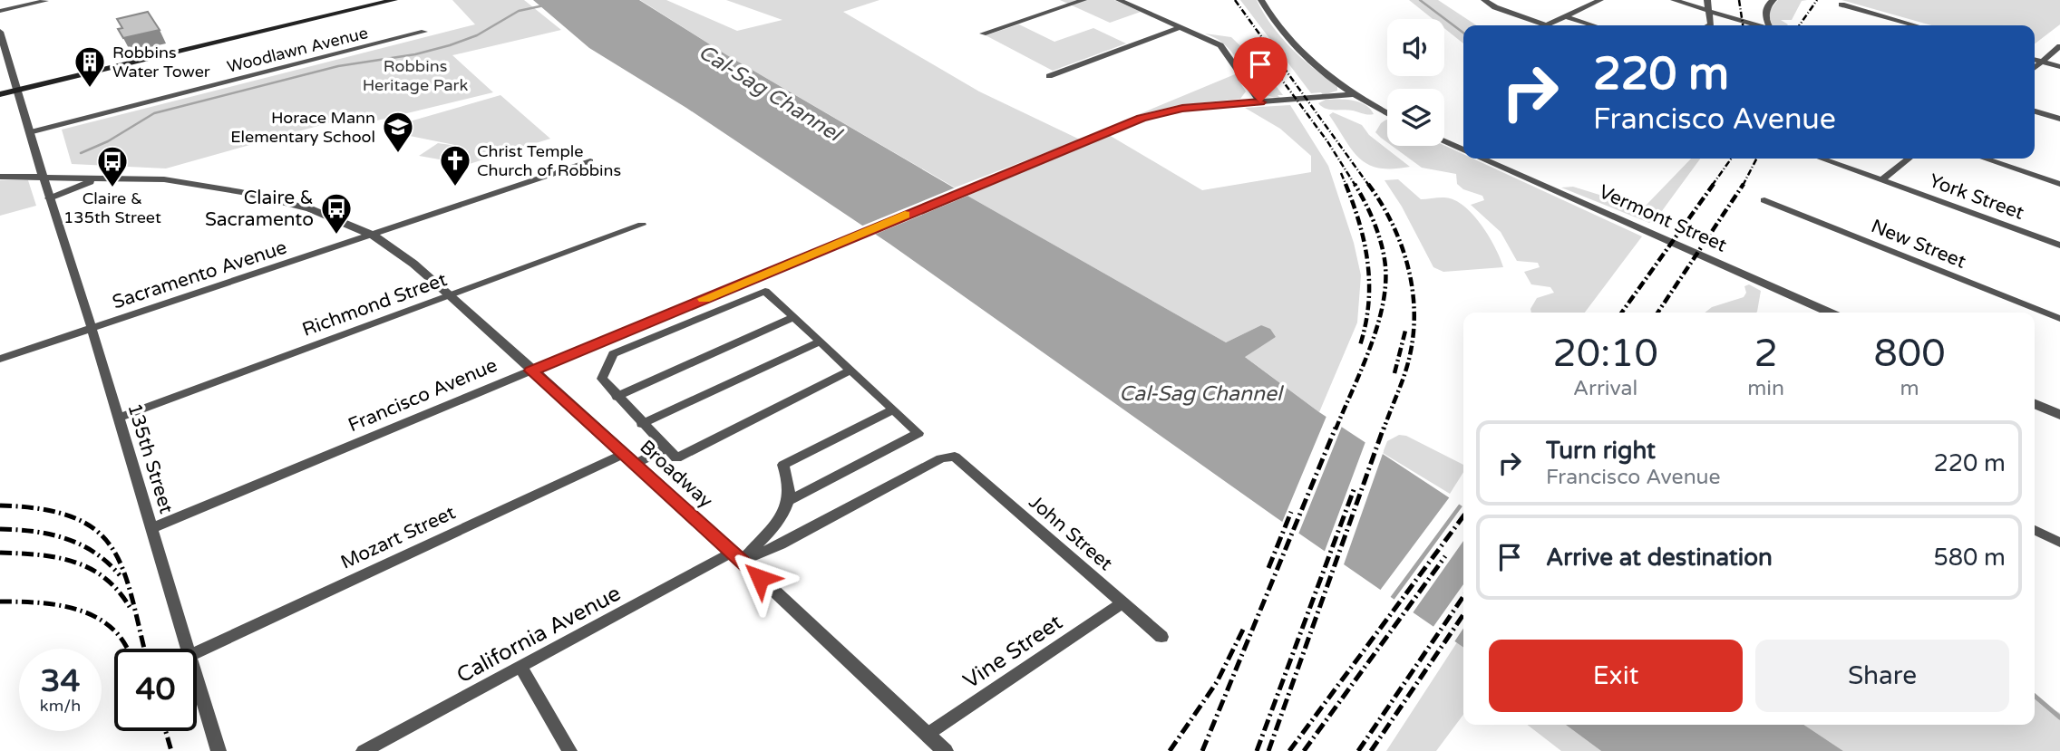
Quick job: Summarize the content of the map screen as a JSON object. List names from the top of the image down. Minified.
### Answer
{"streets":{"street":["Woodlawn Avenue","York Street","Vermont Street","New Street","Sacramento Avenue","Richmond Street","Francisco Avenue","135th Street","Broadway","John Street","Mozart Street","California Avenue","Vine Street"]},"crossings":[["Sacramento Avenue","135th Street"],["Sacramento Avenue","Broadway"],["Richmond Street","135th Street"],["Richmond Street","Broadway"],["Francisco Avenue","135th Street"],["Francisco Avenue","Broadway"],["135th Street","Broadway"],["Broadway","Mozart Street"],["Broadway","California Avenue"],["Broadway","Vine Street"],["John Street","California Avenue"],["John Street","Vine Street"]],"water":["Cal-Sag Channel"],"parks":["Robbins Heritage Park"],"places":{"building":["Robbins Water Tower"],"school or university":["Horace Mann Elementary School"],"church":["Christ Temple Church of Robbins"],"bus stop":["Claire & 135th Street","Claire & Sacramento"]},"page":{"turn":["220 m","Francisco Avenue"],"eta":["20:10","Arrival","2","min","800","m"],"list":[{"name":"Turn right","note":"Francisco Avenue","value":"220 m"},{"name":"Arrive at destination","value":"580 m"}],"buttons":["Exit","Share"],"speed":"34 km/h","limit":"40"}}
